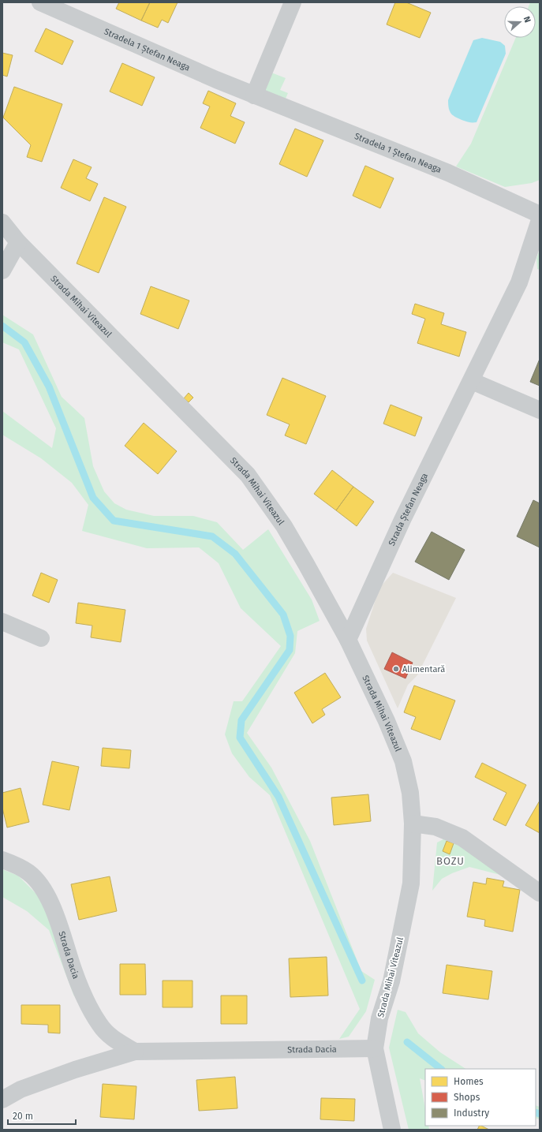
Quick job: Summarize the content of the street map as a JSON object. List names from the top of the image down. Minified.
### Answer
{"streets":{"street":["Stradela 1 Ștefan Neaga","Strada Mihai Viteazul","Strada Ștefan Neaga","Strada Dacia"]},"crossings":[["Strada Mihai Viteazul","Strada Ștefan Neaga"],["Strada Mihai Viteazul","Strada Dacia"]],"districts":["BOZU"],"places":["Alimentară"],"legend":["Homes","Shops","Industry"],"scale_bar":"20 m","north":"right"}
